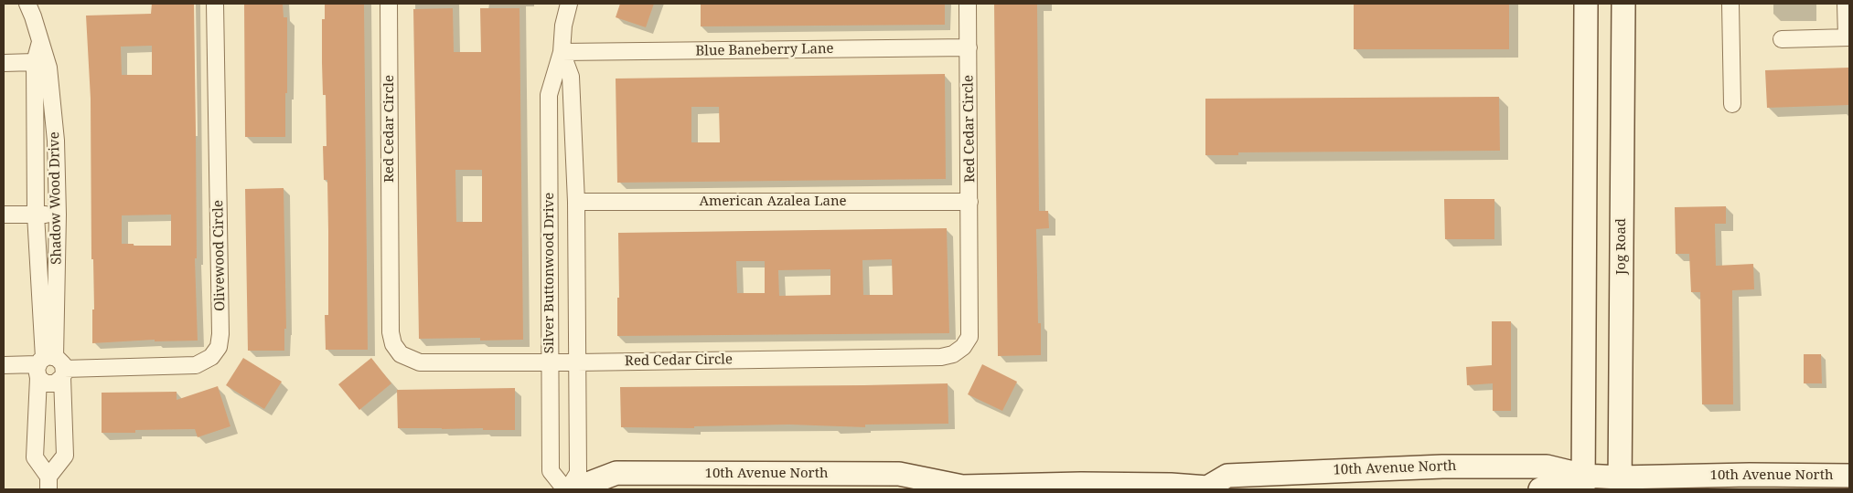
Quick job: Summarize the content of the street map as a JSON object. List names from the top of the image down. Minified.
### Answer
{"streets":{"street":["Blue Baneberry Lane","Red Cedar Circle","Shadow Wood Drive","American Azalea Lane","Jog Road","Olivewood Circle","Silver Buttonwood Drive","10th Avenue North"]},"crossings":[["Blue Baneberry Lane","Red Cedar Circle"],["Blue Baneberry Lane","Silver Buttonwood Drive"],["Red Cedar Circle","American Azalea Lane"],["Red Cedar Circle","Silver Buttonwood Drive"],["Shadow Wood Drive","Olivewood Circle"],["American Azalea Lane","Silver Buttonwood Drive"],["Jog Road","10th Avenue North"]]}
